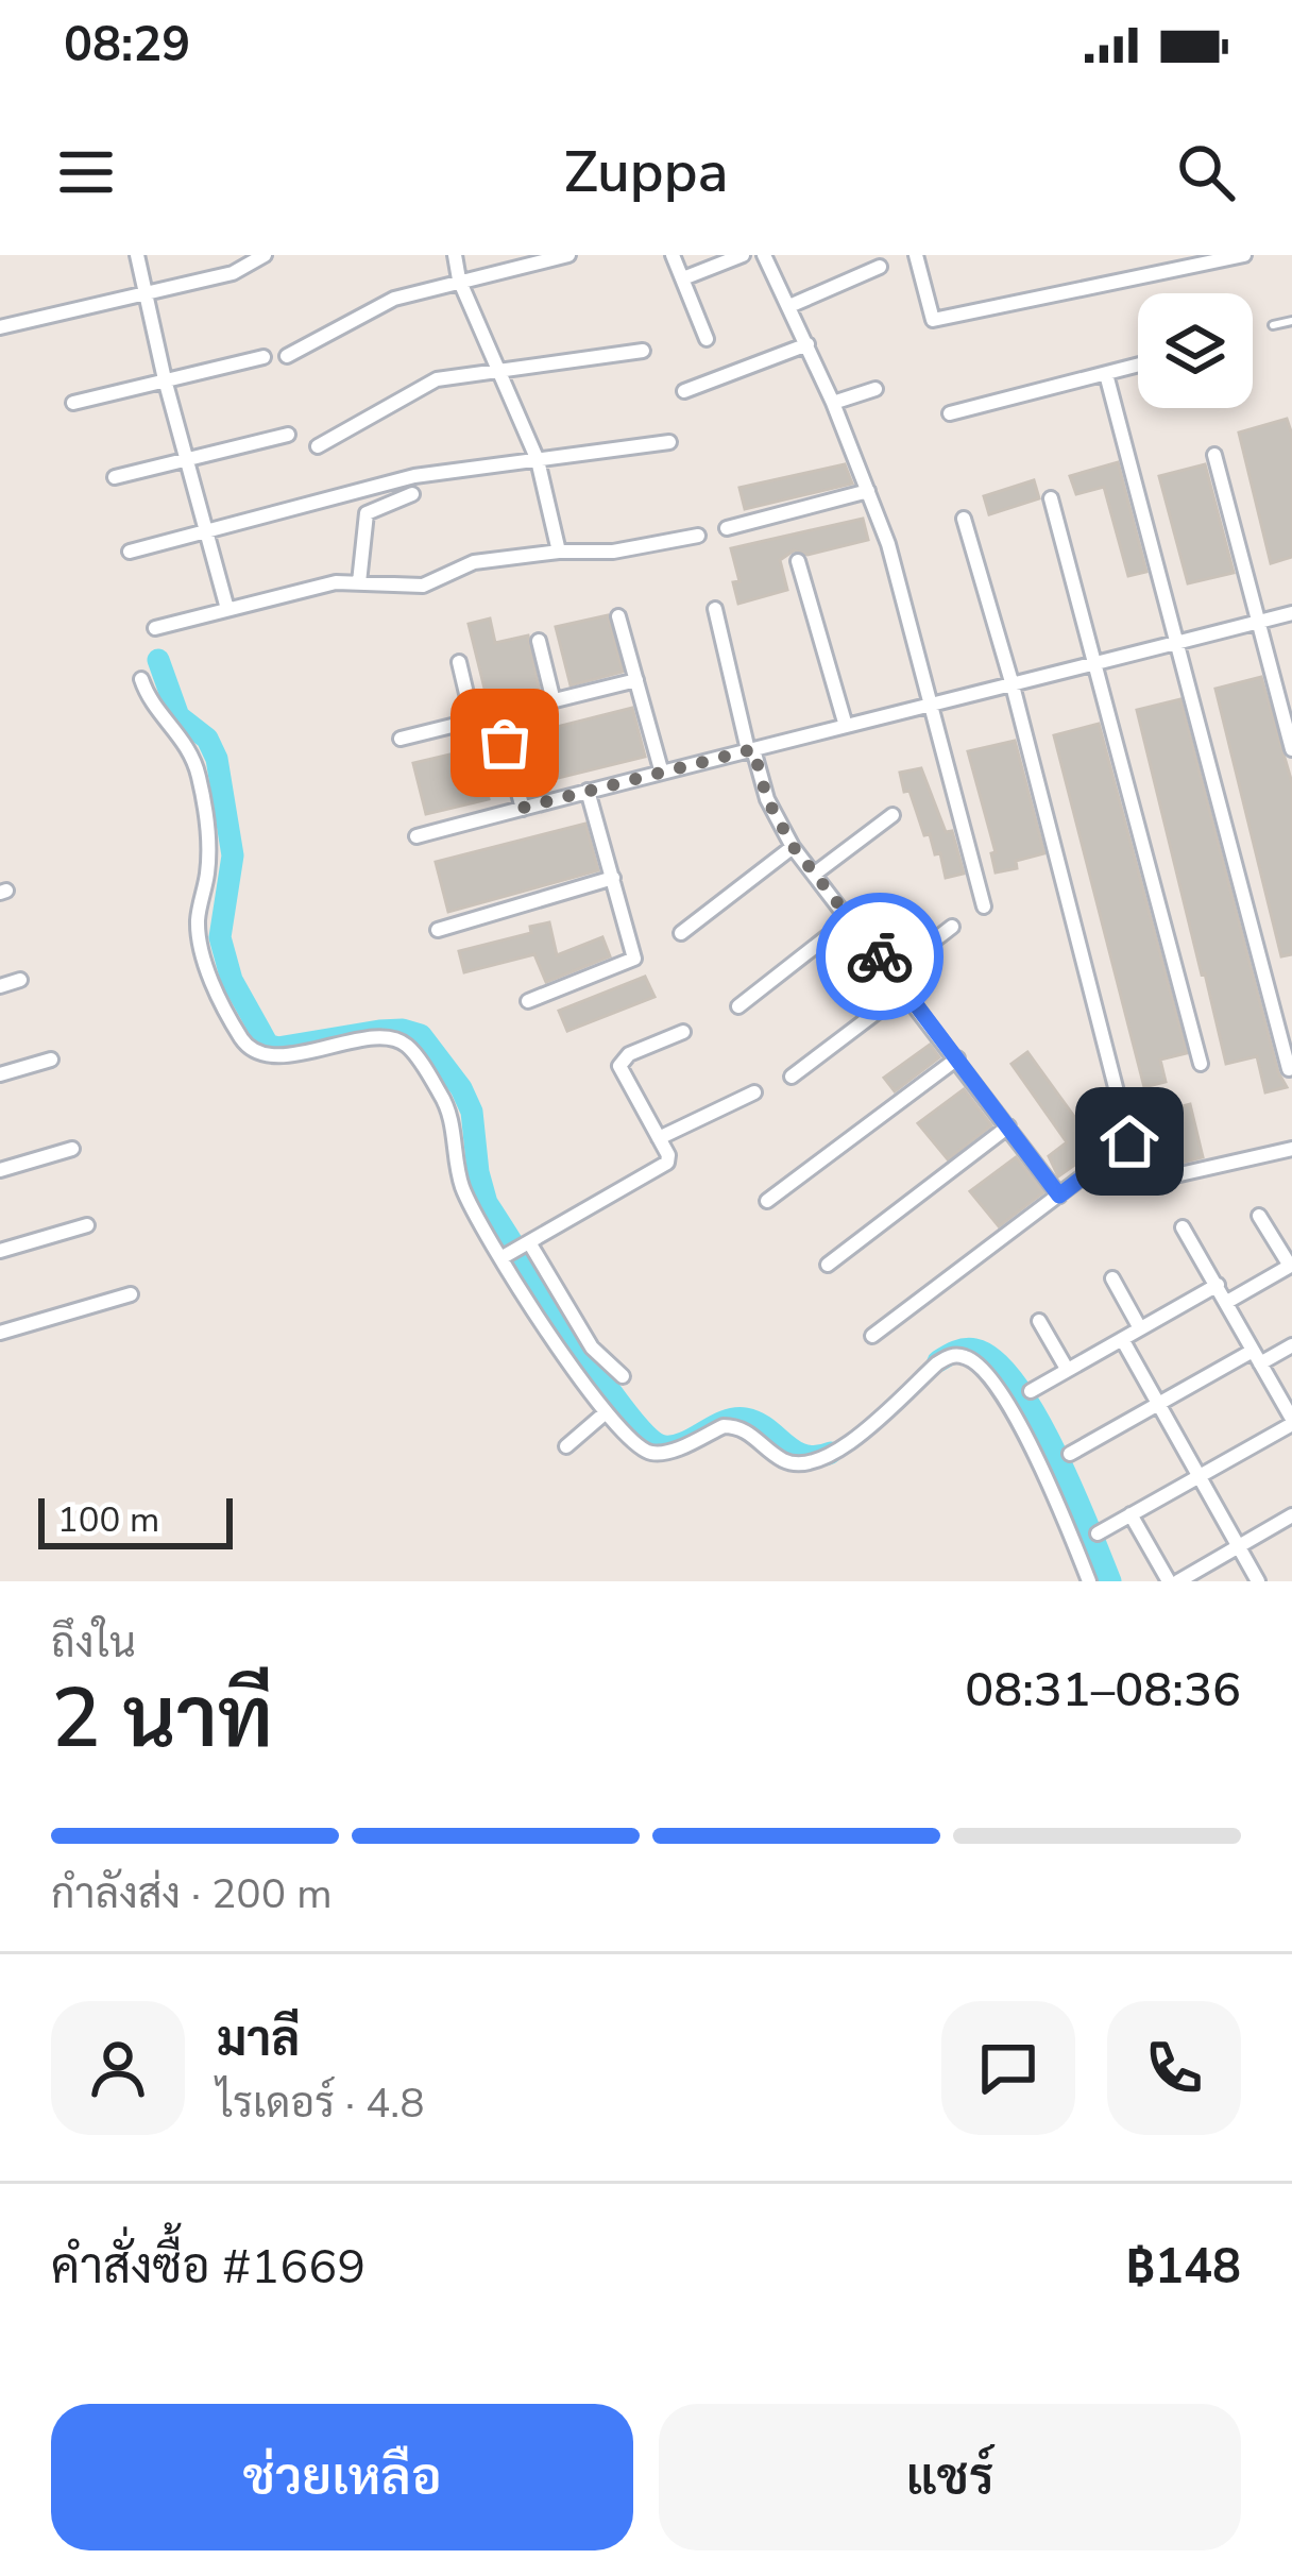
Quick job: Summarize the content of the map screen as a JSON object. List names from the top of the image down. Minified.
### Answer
{"scale_bar":"100 m","page":{"status":"08:29","header":"Zuppa","scale":"100 m","heading":["2 นาที","ถึงใน","08:31–08:36"],"panel":["มาลี","ไรเดอร์ · 4.8","คำสั่งซื้อ #1669","฿148"],"bar":"กำลังส่ง · 200 m","buttons":["ช่วยเหลือ","แชร์"]}}
